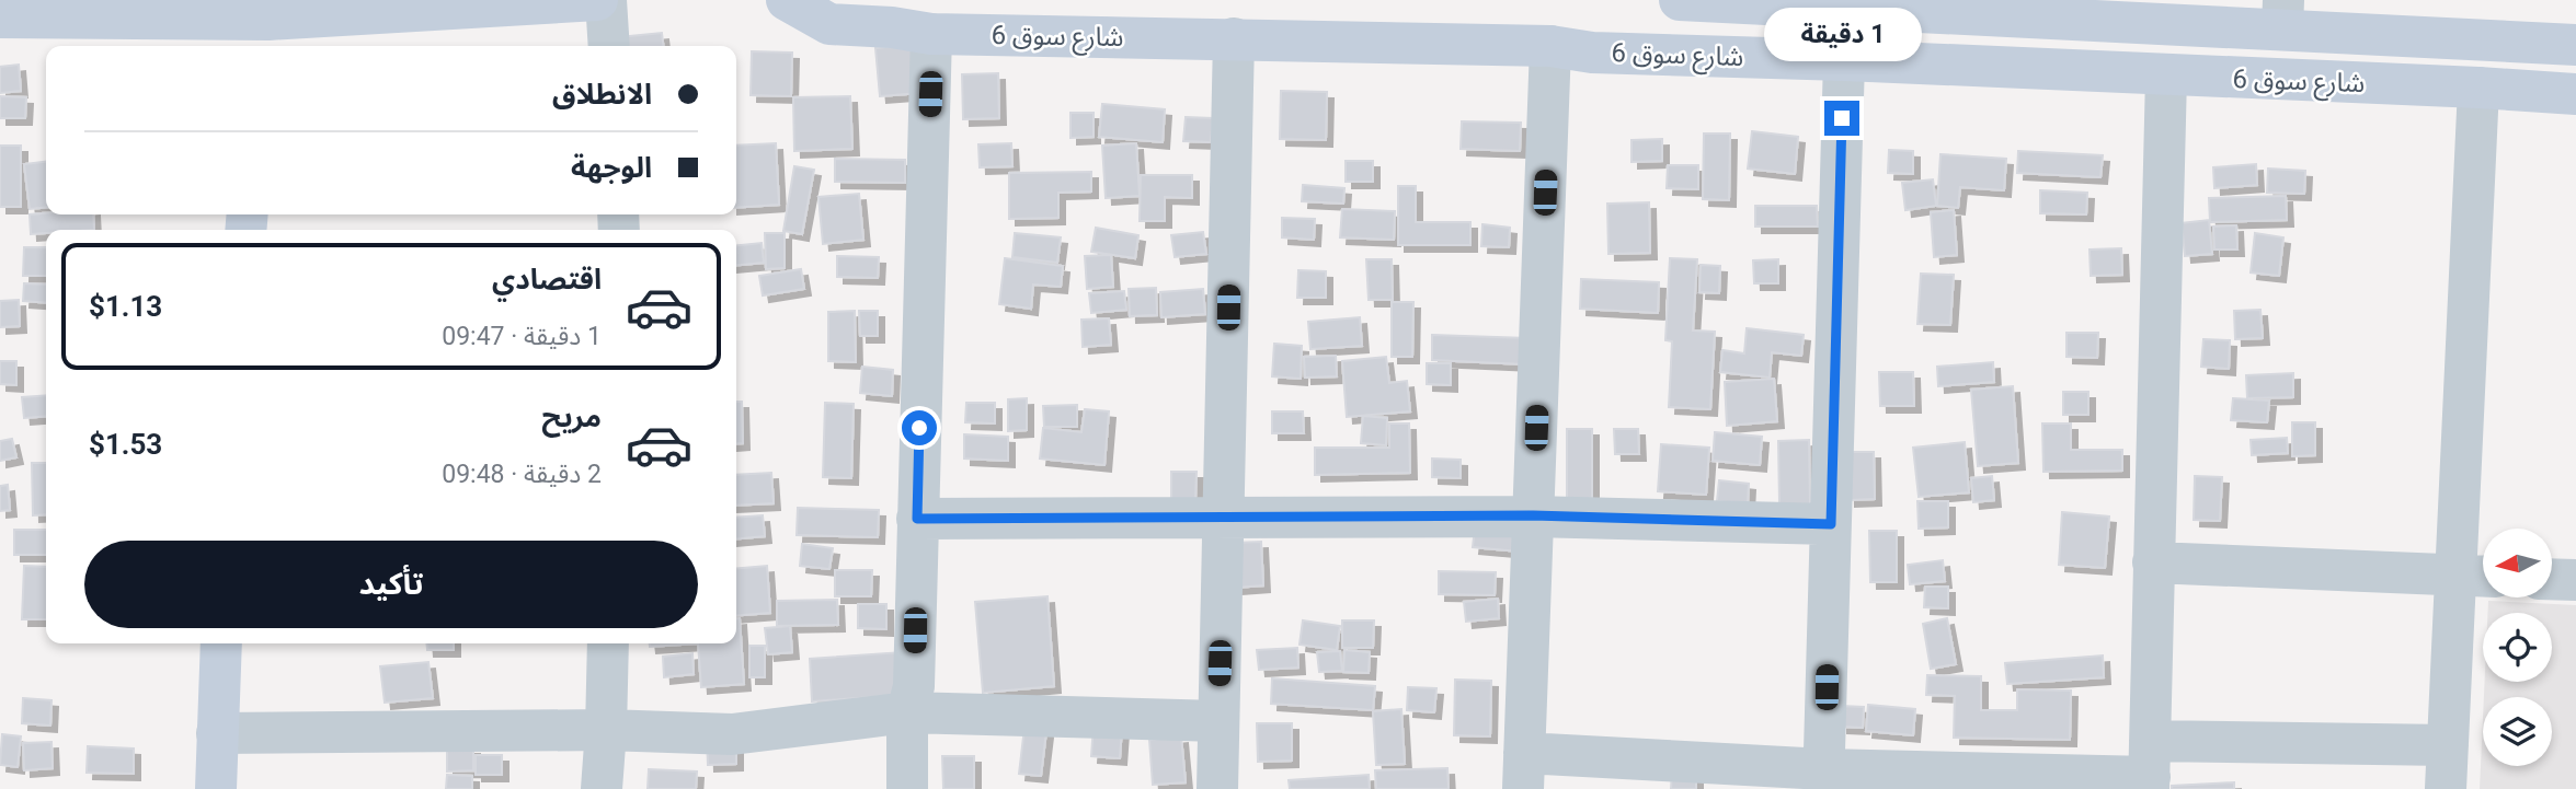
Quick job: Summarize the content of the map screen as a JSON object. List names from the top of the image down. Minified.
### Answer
{"streets":{"street":["شارع سوق 6"]},"north":"left","page":{"bubble":"1 دقيقة","banner":["الانطلاق","الوجهة"],"list":[{"name":"اقتصادي","note":"1 دقيقة · 09:47","value":"$1.13"},{"name":"مريح","note":"2 دقيقة · 09:48","value":"$1.53"}],"buttons":"تأكيد"}}
